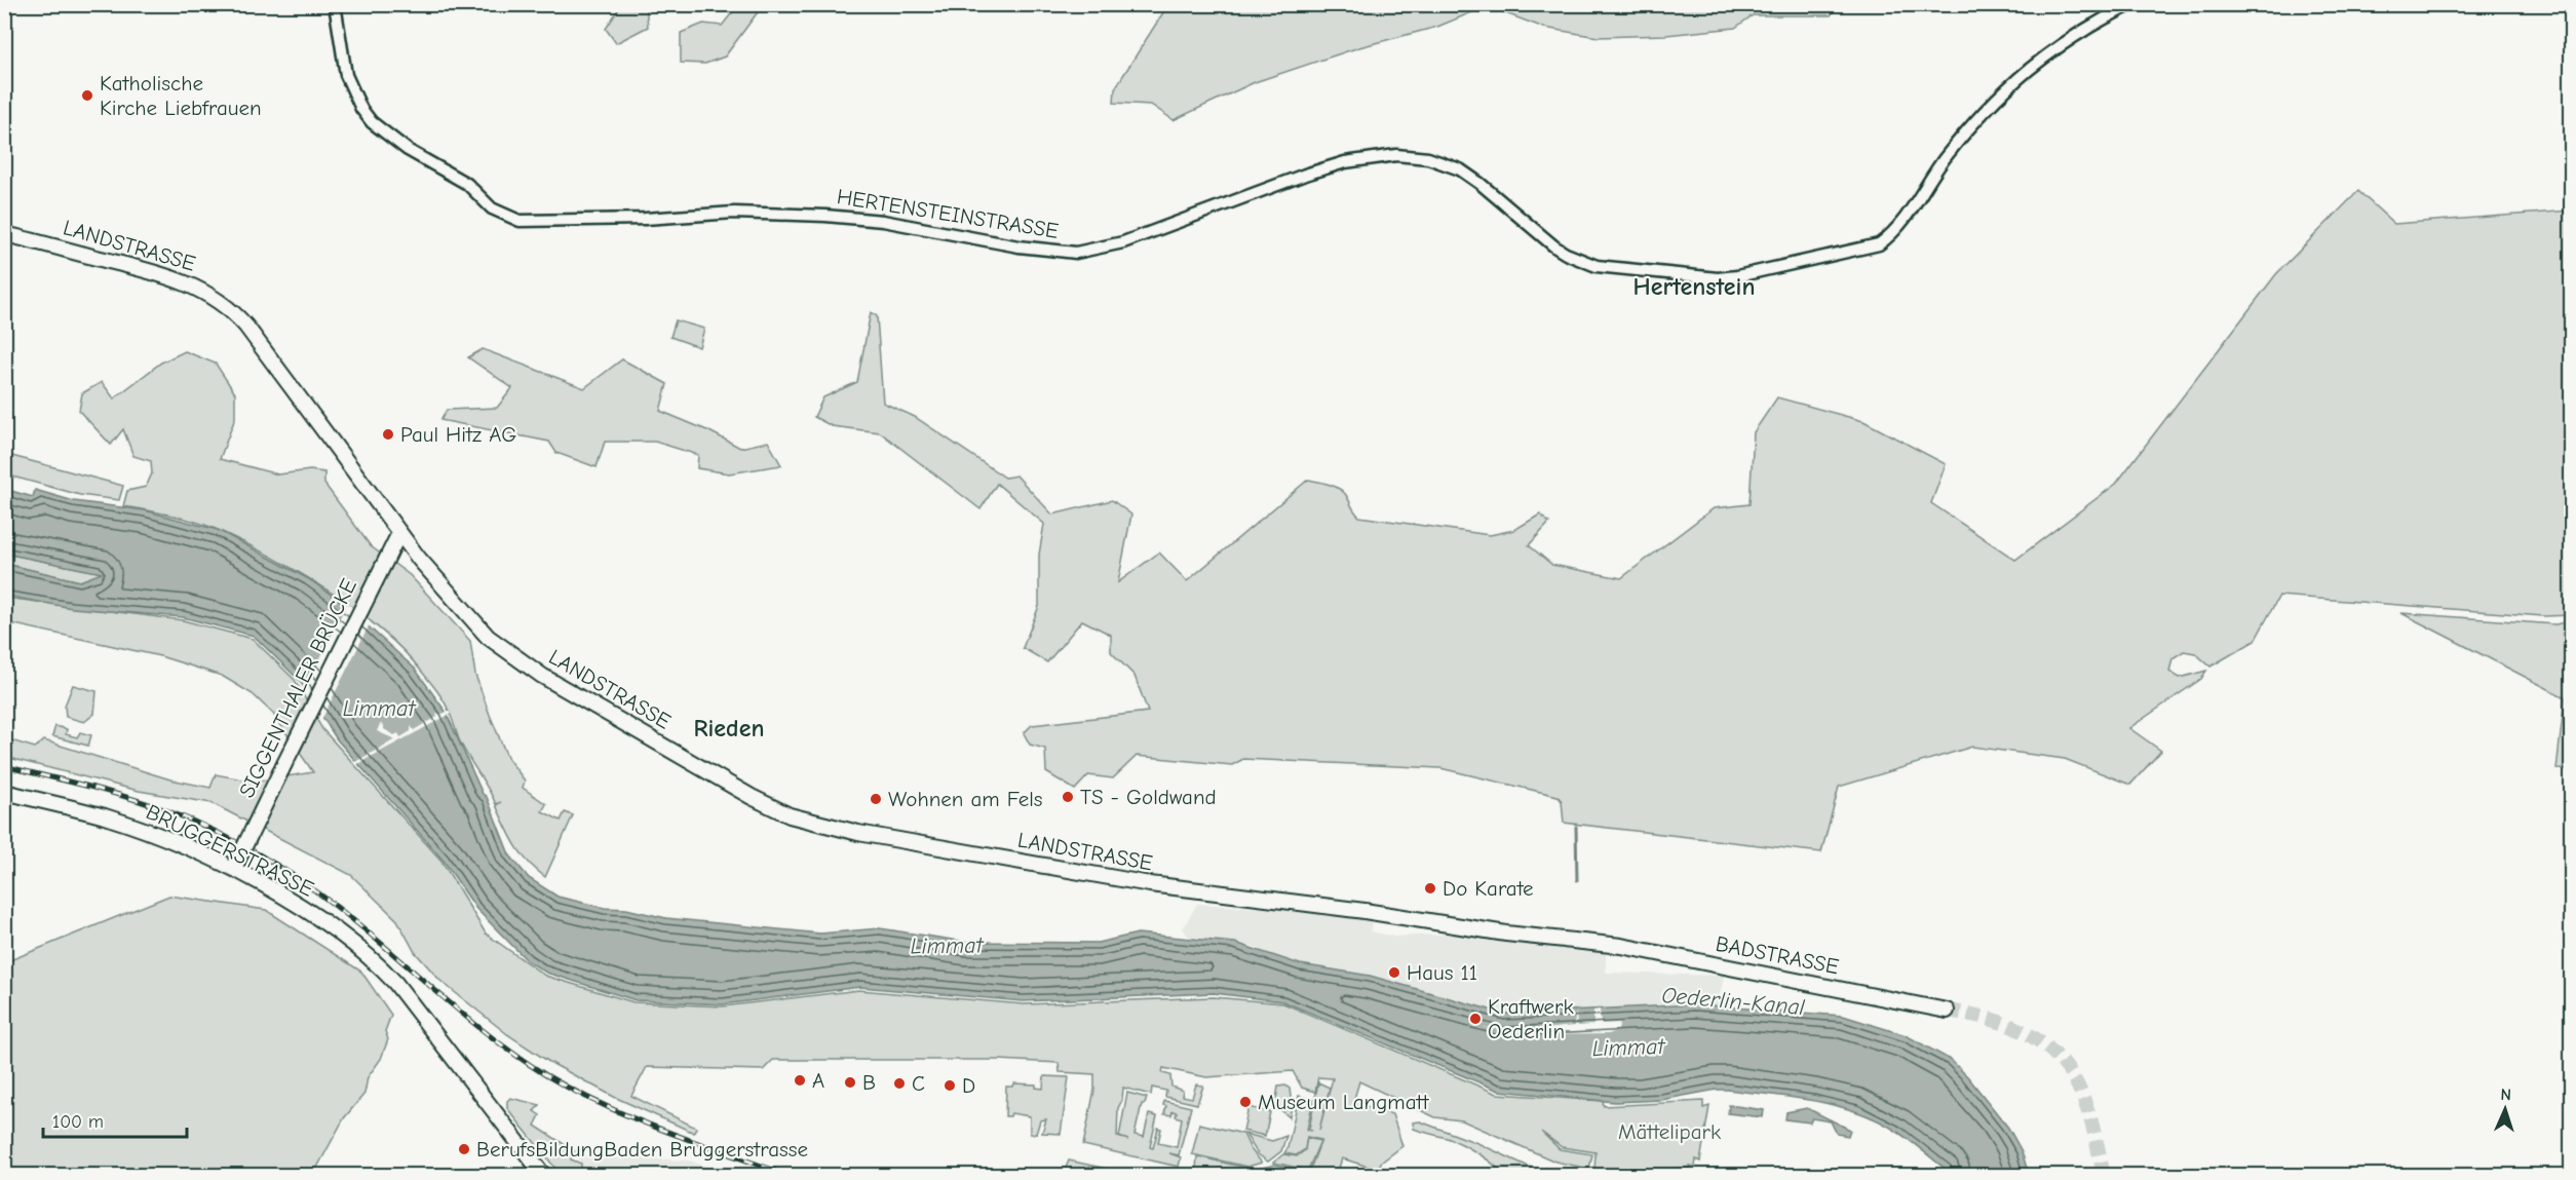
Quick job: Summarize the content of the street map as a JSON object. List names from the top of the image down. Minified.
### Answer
{"streets":{"main road":["LANDSTRASSE","SIGGENTHALER BRÜCKE","BRUGGERSTRASSE","BADSTRASSE"],"street":["HERTENSTEINSTRASSE"]},"crossings":[["LANDSTRASSE","SIGGENTHALER BRÜCKE"],["LANDSTRASSE","BADSTRASSE"],["SIGGENTHALER BRÜCKE","BRUGGERSTRASSE"]],"districts":["Hertenstein","Rieden"],"water":["Limmat","Oederlin-Kanal"],"parks":["Mättelipark"],"places":["Katholische Kirche Liebfrauen","Paul Hitz AG","TS - Goldwand","Wohnen am Fels","Do Karate","Haus 11","Kraftwerk Oederlin","A","B","C","D","Museum Langmatt","BerufsBildungBaden Bruggerstrasse"],"scale_bar":"100 m","north":"top"}
